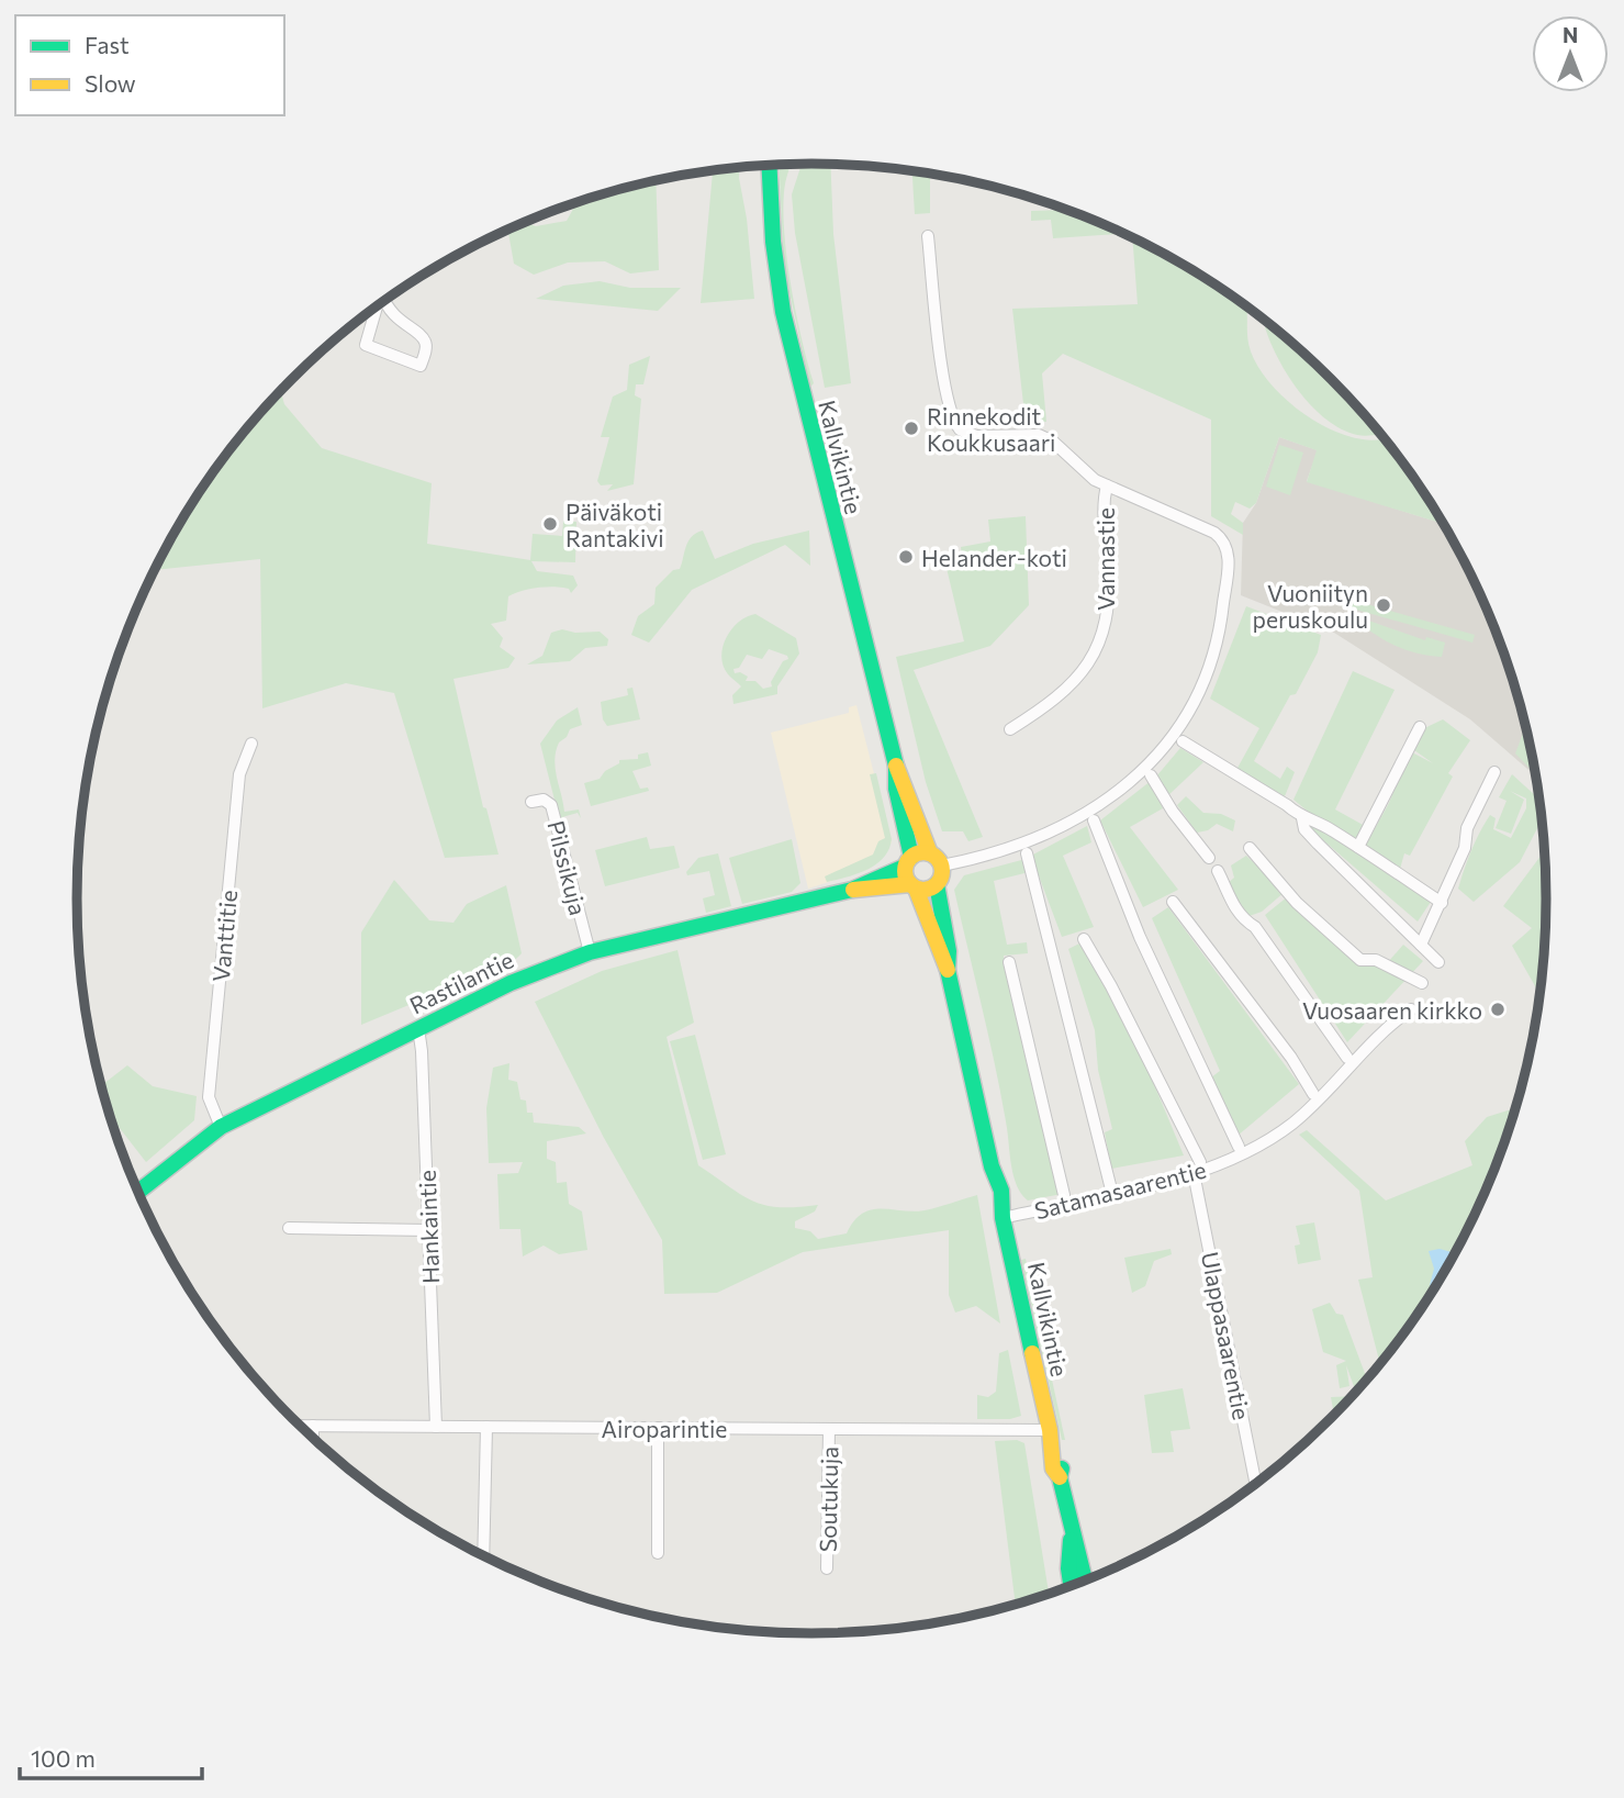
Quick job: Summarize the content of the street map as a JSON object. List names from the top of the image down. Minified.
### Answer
{"streets":{"main road":["Kallvikintie","Rastilantie"],"street":["Vannastie","Pilssikuja","Vanttitie","Satamasaarentie","Hankaintie","Ulappasaarentie","Airoparintie","Soutukuja"]},"crossings":[["Kallvikintie","Rastilantie"],["Kallvikintie","Satamasaarentie"],["Kallvikintie","Airoparintie"],["Pilssikuja","Rastilantie"],["Vanttitie","Rastilantie"],["Rastilantie","Hankaintie"],["Satamasaarentie","Ulappasaarentie"],["Hankaintie","Airoparintie"],["Airoparintie","Soutukuja"]],"places":["Rinnekodit Koukkusaari","Päiväkoti Rantakivi","Helander-koti","Vuoniityn peruskoulu","Vuosaaren kirkko"],"legend":["Fast","Slow"],"scale_bar":"100 m","north":"top"}
